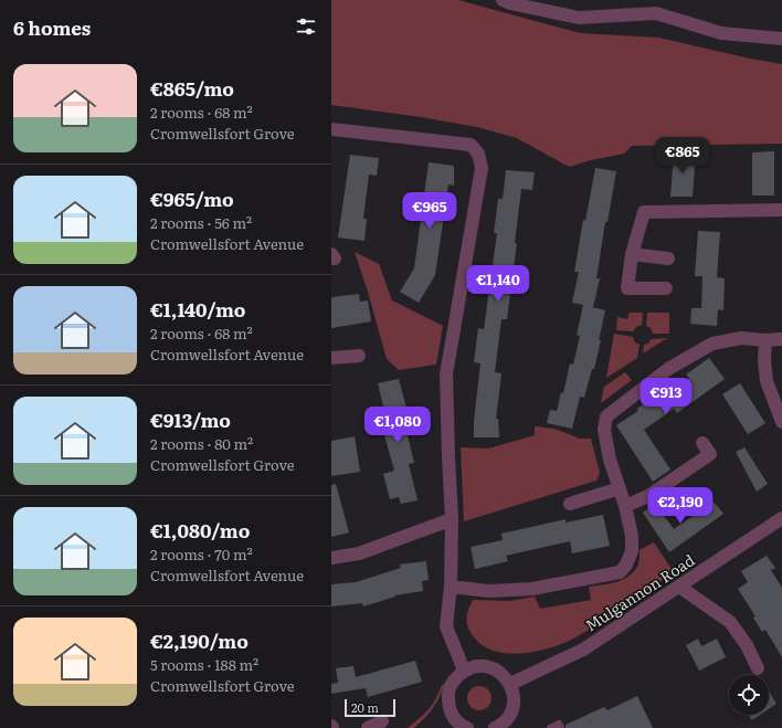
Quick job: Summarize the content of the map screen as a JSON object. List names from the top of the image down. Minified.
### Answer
{"streets":{"street":["Mulgannon Road"]},"scale_bar":"20 m","page":{"heading":"6 homes","list":[{"name":"€865/mo","note":"2 rooms · 68 m² · Cromwellsfort Grove"},{"name":"€965/mo","note":"2 rooms · 56 m² · Cromwellsfort Avenue"},{"name":"€1,140/mo","note":"2 rooms · 68 m² · Cromwellsfort Avenue"},{"name":"€913/mo","note":"2 rooms · 80 m² · Cromwellsfort Grove"},{"name":"€1,080/mo","note":"2 rooms · 70 m² · Cromwellsfort Avenue"},{"name":"€2,190/mo","note":"5 rooms · 188 m² · Cromwellsfort Grove"}],"price":["€865","€965","€1,140","€913","€1,080","€2,190"],"scale":"20 m"}}
